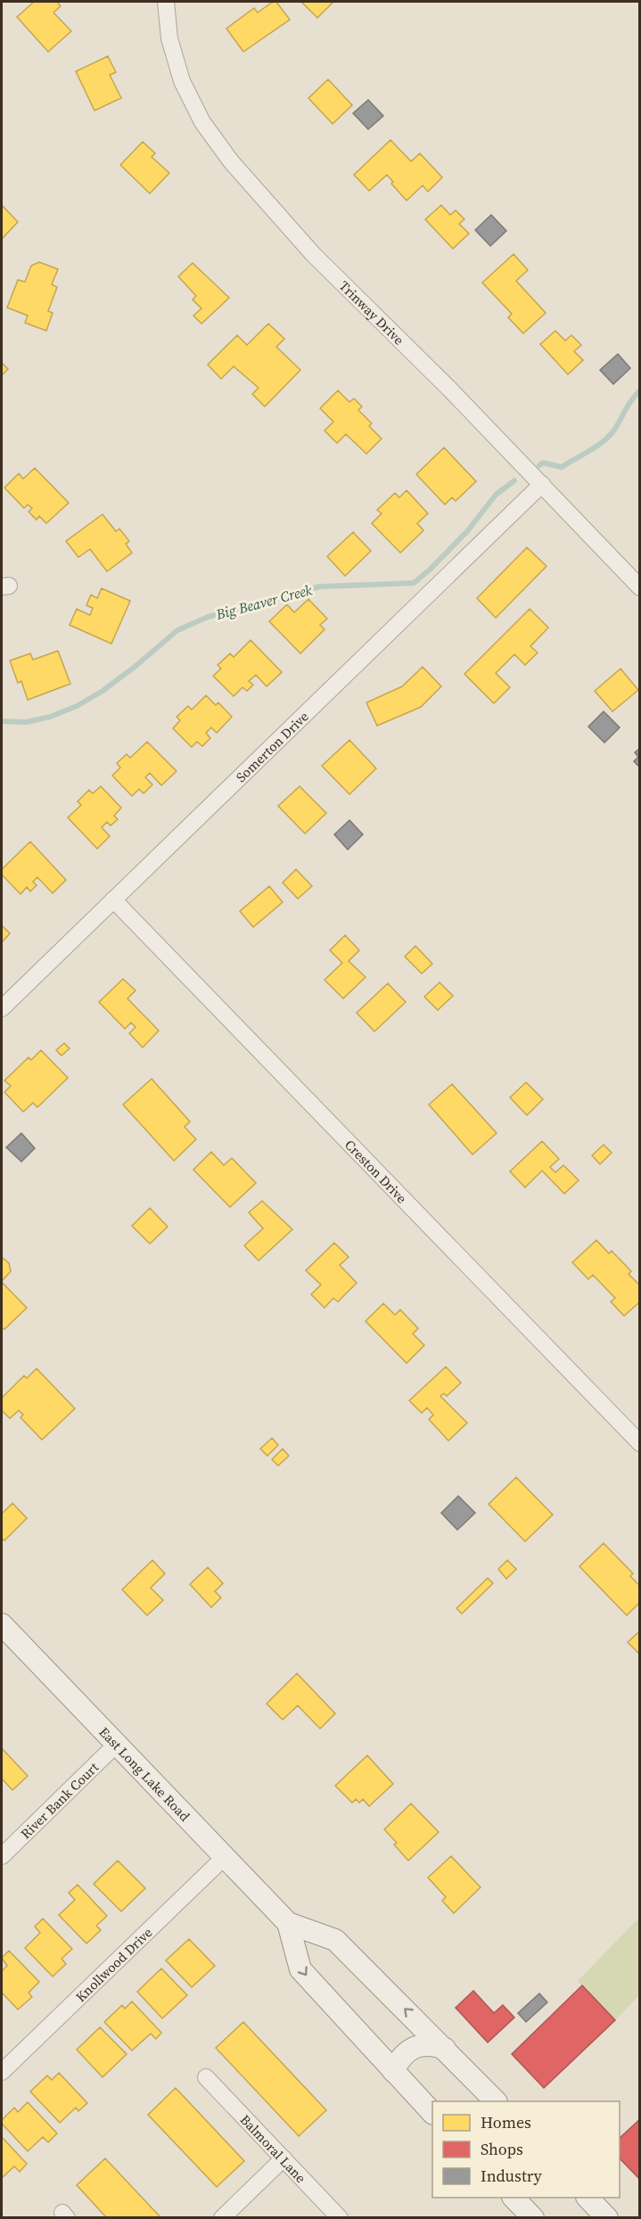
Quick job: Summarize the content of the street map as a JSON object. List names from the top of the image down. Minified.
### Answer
{"streets":{"main road":["East Long Lake Road"],"street":["Trinway Drive","Somerton Drive","Creston Drive","River Bank Court","Knollwood Drive","Balmoral Lane"]},"crossings":[["Trinway Drive","Somerton Drive"],["Somerton Drive","Creston Drive"],["East Long Lake Road","River Bank Court"],["East Long Lake Road","Knollwood Drive"]],"water":["Big Beaver Creek"],"legend":["Homes","Shops","Industry"]}
